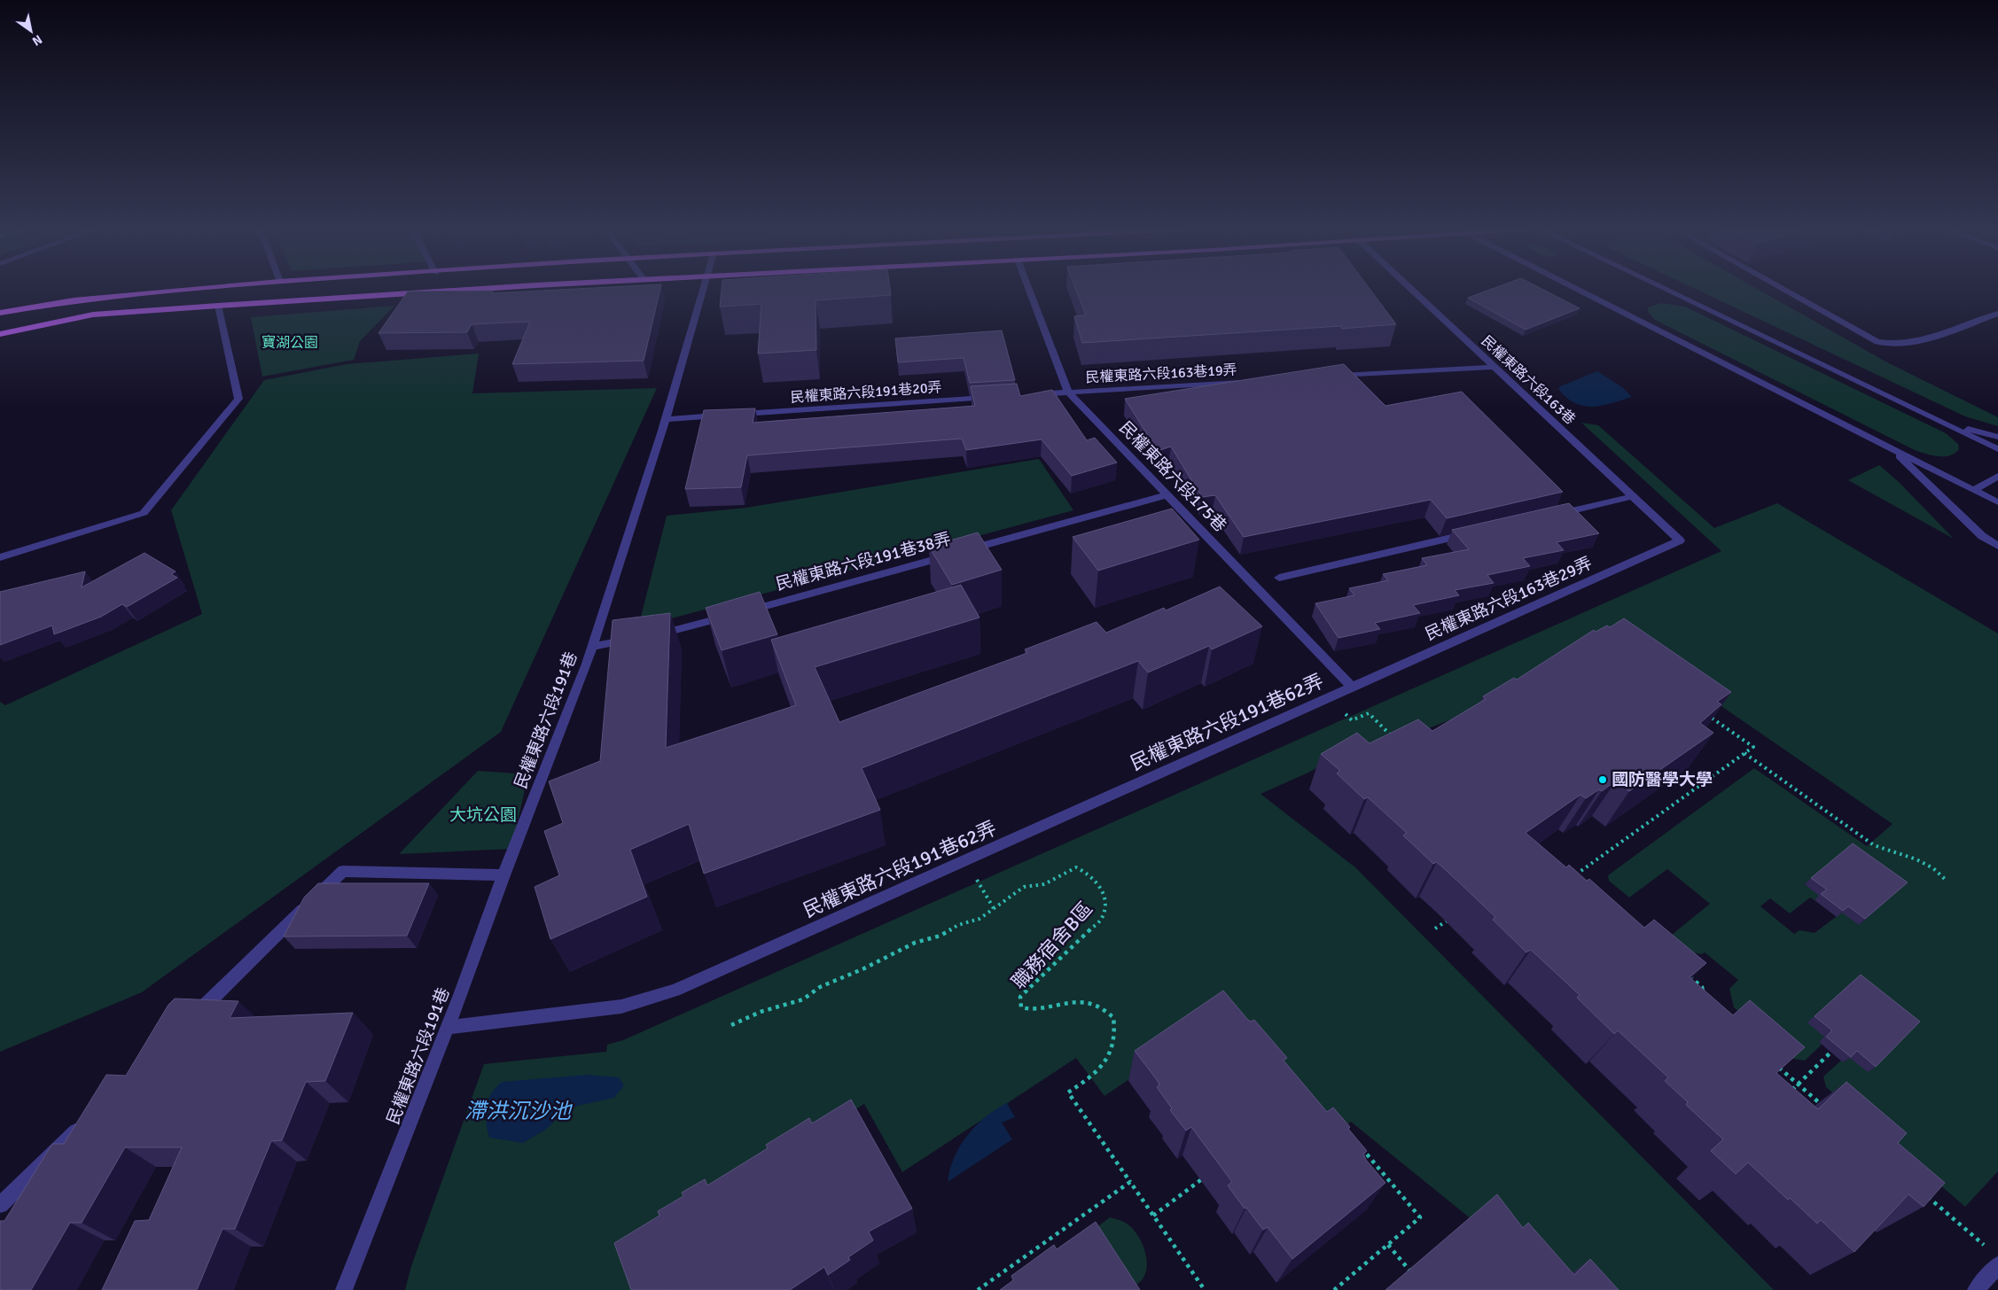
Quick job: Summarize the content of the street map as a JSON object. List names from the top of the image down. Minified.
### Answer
{"streets":{"street":["民權東路六段163巷19弄","民權東路六段163巷","民權東路六段191巷20弄","民權東路六段175巷","民權東路六段191巷38弄","民權東路六段163巷29弄","民權東路六段191巷","民權東路六段191巷62弄"],"path":["職務宿舍B區"]},"crossings":[["民權東路六段163巷19弄","民權東路六段175巷"],["民權東路六段163巷","民權東路六段163巷29弄"],["民權東路六段191巷20弄","民權東路六段191巷"],["民權東路六段175巷","民權東路六段191巷38弄"],["民權東路六段175巷","民權東路六段163巷29弄"],["民權東路六段175巷","民權東路六段191巷62弄"],["民權東路六段163巷29弄","民權東路六段191巷62弄"],["民權東路六段191巷","民權東路六段191巷62弄"]],"water":["滯洪沉沙池"],"parks":["寶湖公園","大坑公園"],"places":["國防醫學大學"],"north":"bottom right"}
